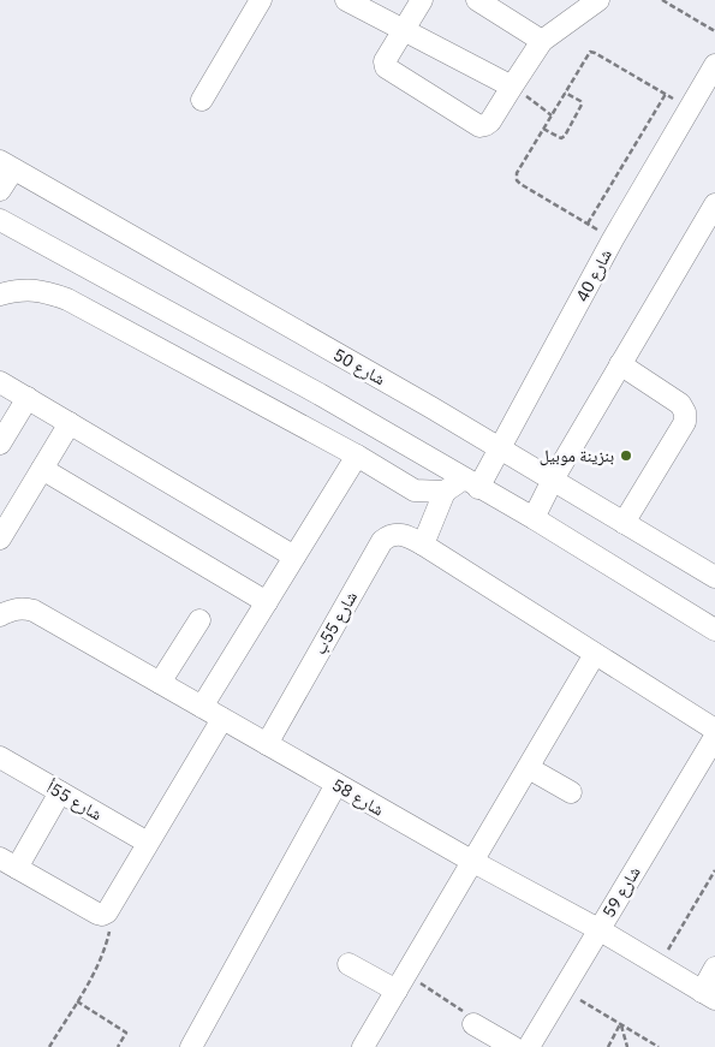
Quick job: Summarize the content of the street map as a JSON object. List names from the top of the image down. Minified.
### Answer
{"streets":{"street":["شارع 40","شارع 50","شارع 55ب","شارع 58","شارع 55أ","شارع 59"]},"crossings":[["شارع 40","شارع 50"],["شارع 55ب","شارع 58"],["شارع 58","شارع 59"]],"places":["بنزينة موبيل"]}
